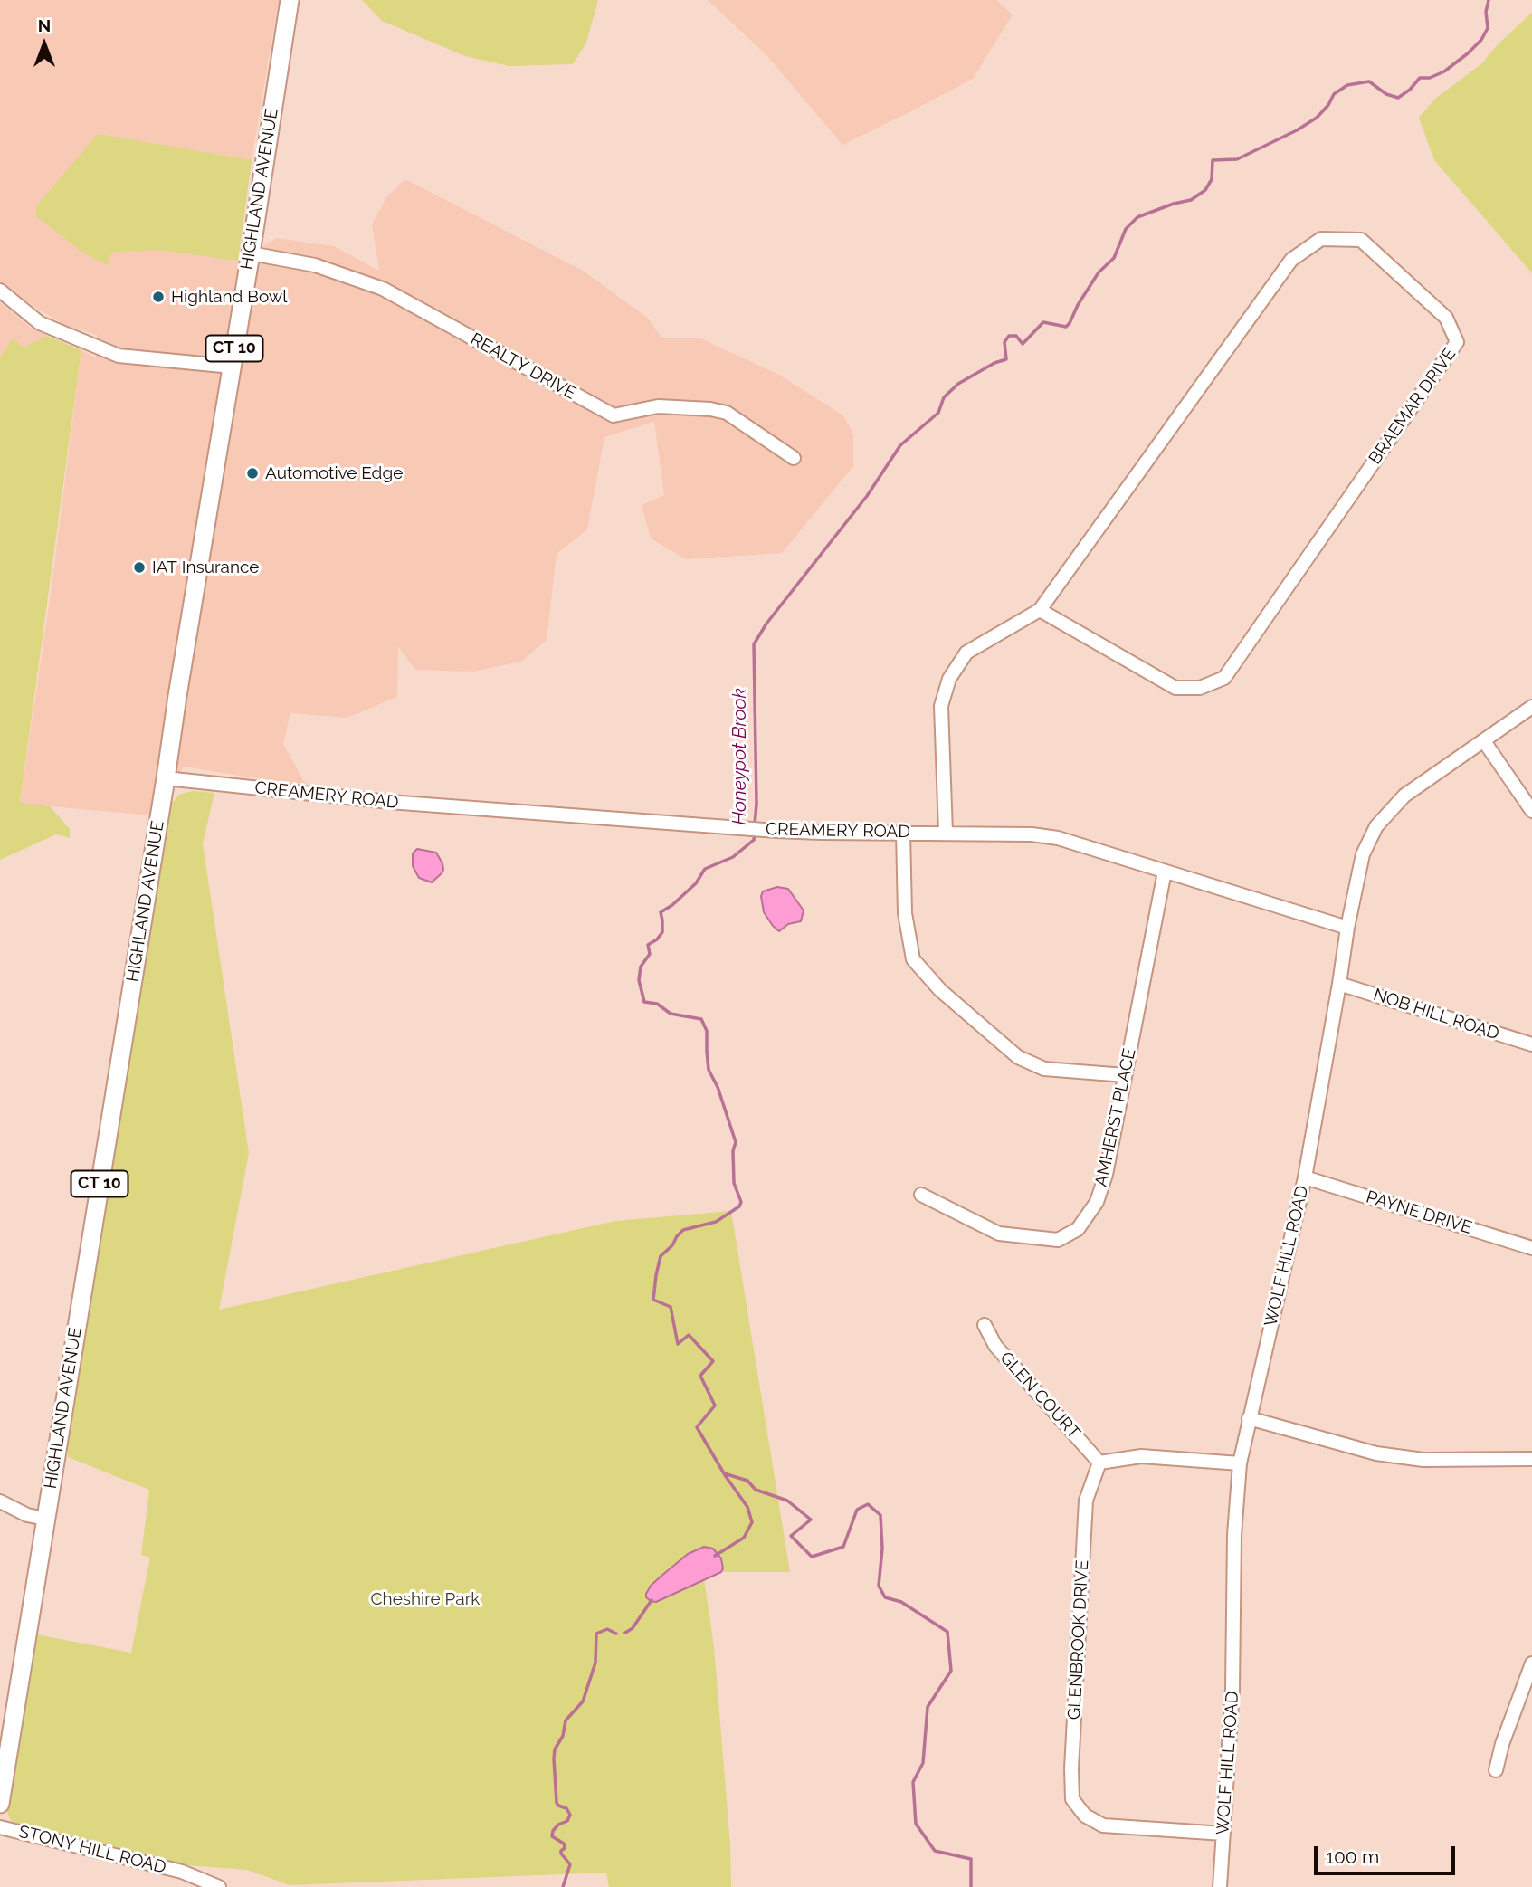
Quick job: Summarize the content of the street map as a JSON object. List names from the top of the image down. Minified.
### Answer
{"streets":{"highway":["HIGHLAND AVENUE","CT 10"],"street":["REALTY DRIVE","BRAEMAR DRIVE","CREAMERY ROAD","NOB HILL ROAD","AMHERST PLACE","PAYNE DRIVE","WOLF HILL ROAD","GLEN COURT","GLENBROOK DRIVE","STONY HILL ROAD"]},"crossings":[["HIGHLAND AVENUE","REALTY DRIVE"],["HIGHLAND AVENUE","CREAMERY ROAD"],["BRAEMAR DRIVE","CREAMERY ROAD"],["CREAMERY ROAD","AMHERST PLACE"],["CREAMERY ROAD","WOLF HILL ROAD"],["NOB HILL ROAD","WOLF HILL ROAD"],["PAYNE DRIVE","WOLF HILL ROAD"],["WOLF HILL ROAD","GLENBROOK DRIVE"],["GLEN COURT","GLENBROOK DRIVE"]],"water":["Honeypot Brook"],"parks":["Cheshire Park"],"places":["Highland Bowl","Automotive Edge","IAT Insurance"],"scale_bar":"100 m","north":"top"}
